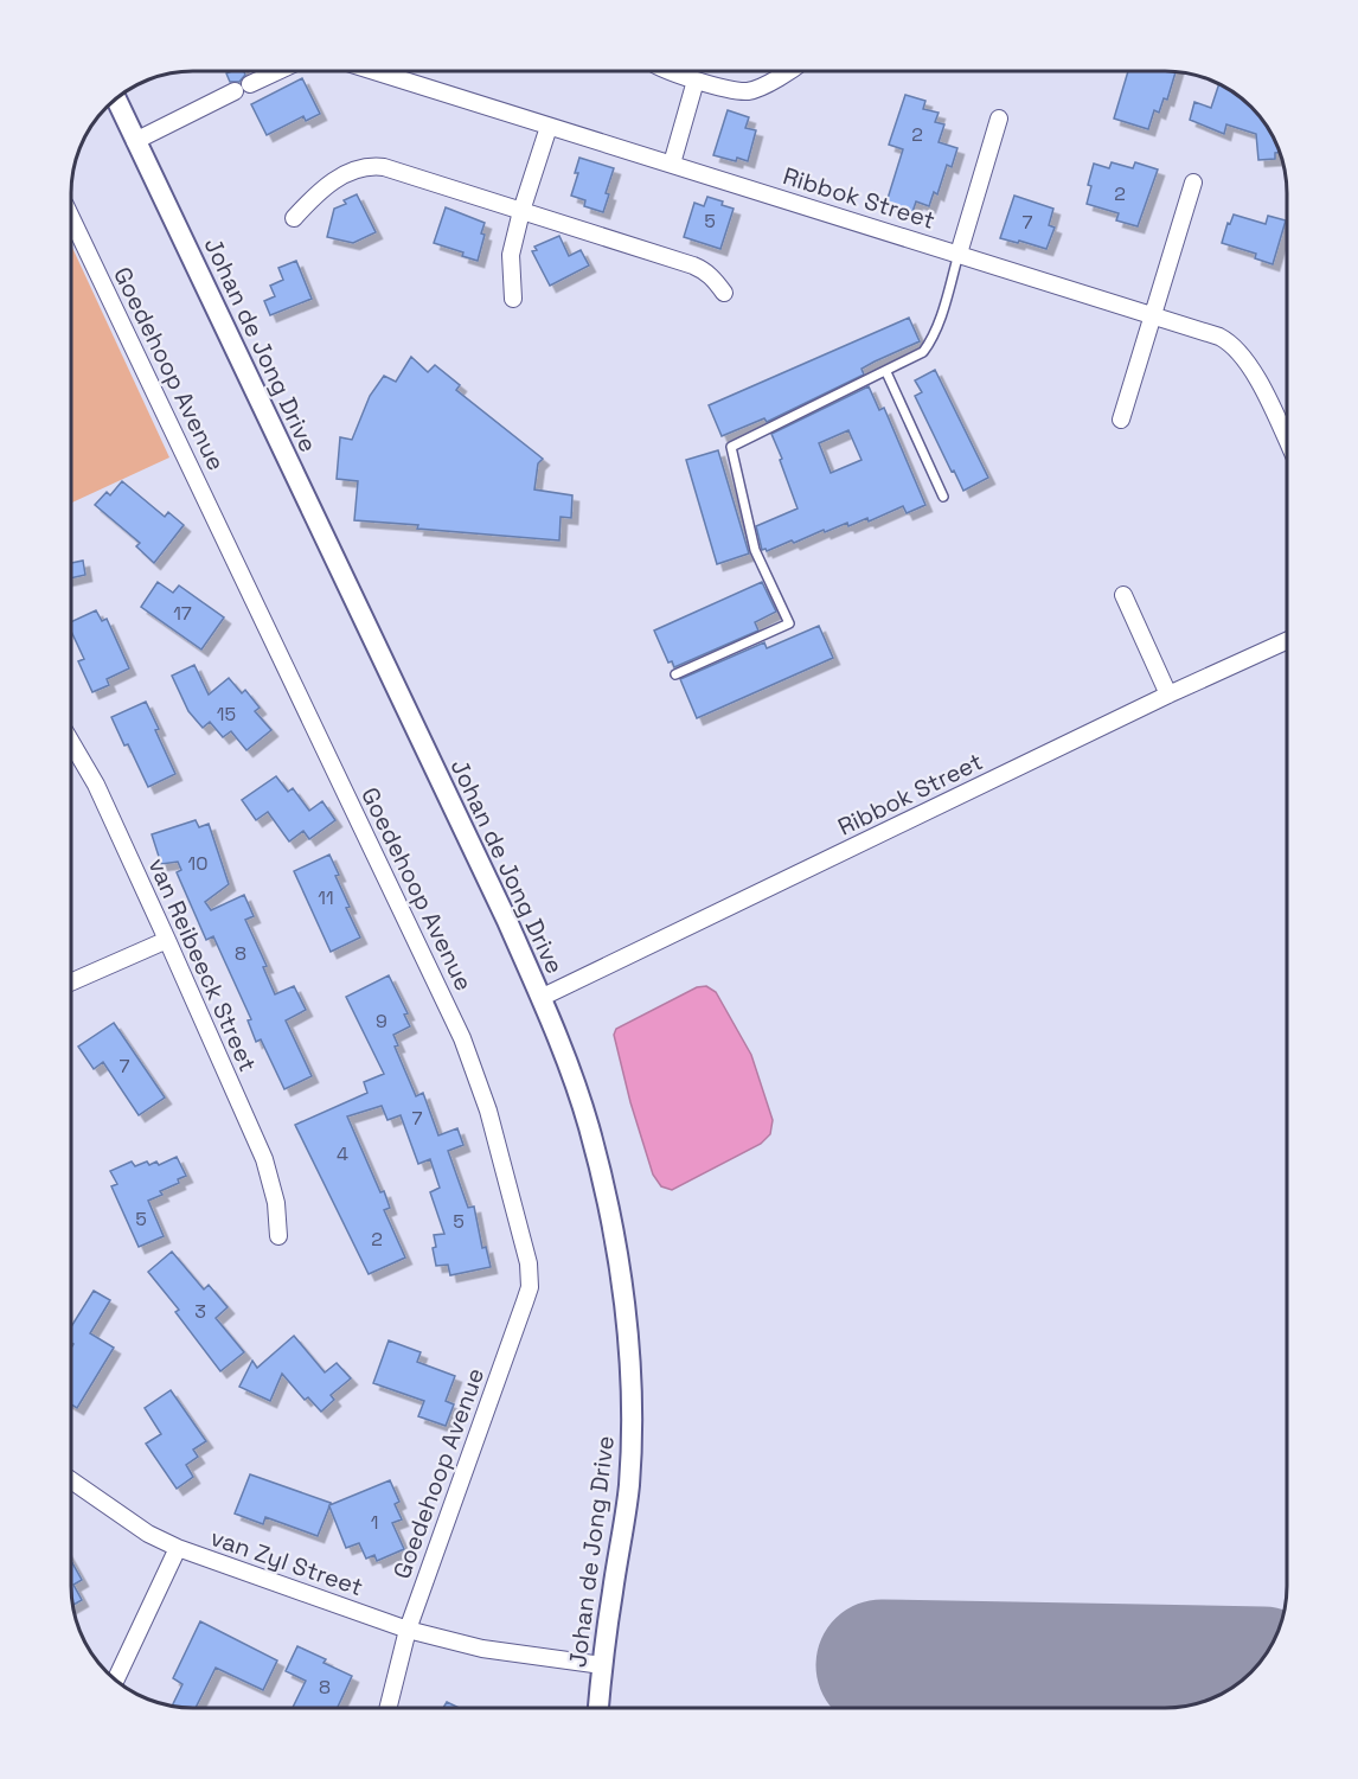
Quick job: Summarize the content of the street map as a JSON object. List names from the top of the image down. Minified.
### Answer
{"streets":{"street":["Ribbok Street","Johan de Jong Drive","Goedehoop Avenue","van Reibeeck Street","van Zyl Street"]},"crossings":[["Ribbok Street","Johan de Jong Drive"],["Johan de Jong Drive","van Zyl Street"],["Goedehoop Avenue","van Zyl Street"]],"house_numbers":["2","2","5","7","17","15","10","11","8","9","7","7","4","5","5","2","3","1","8"]}
